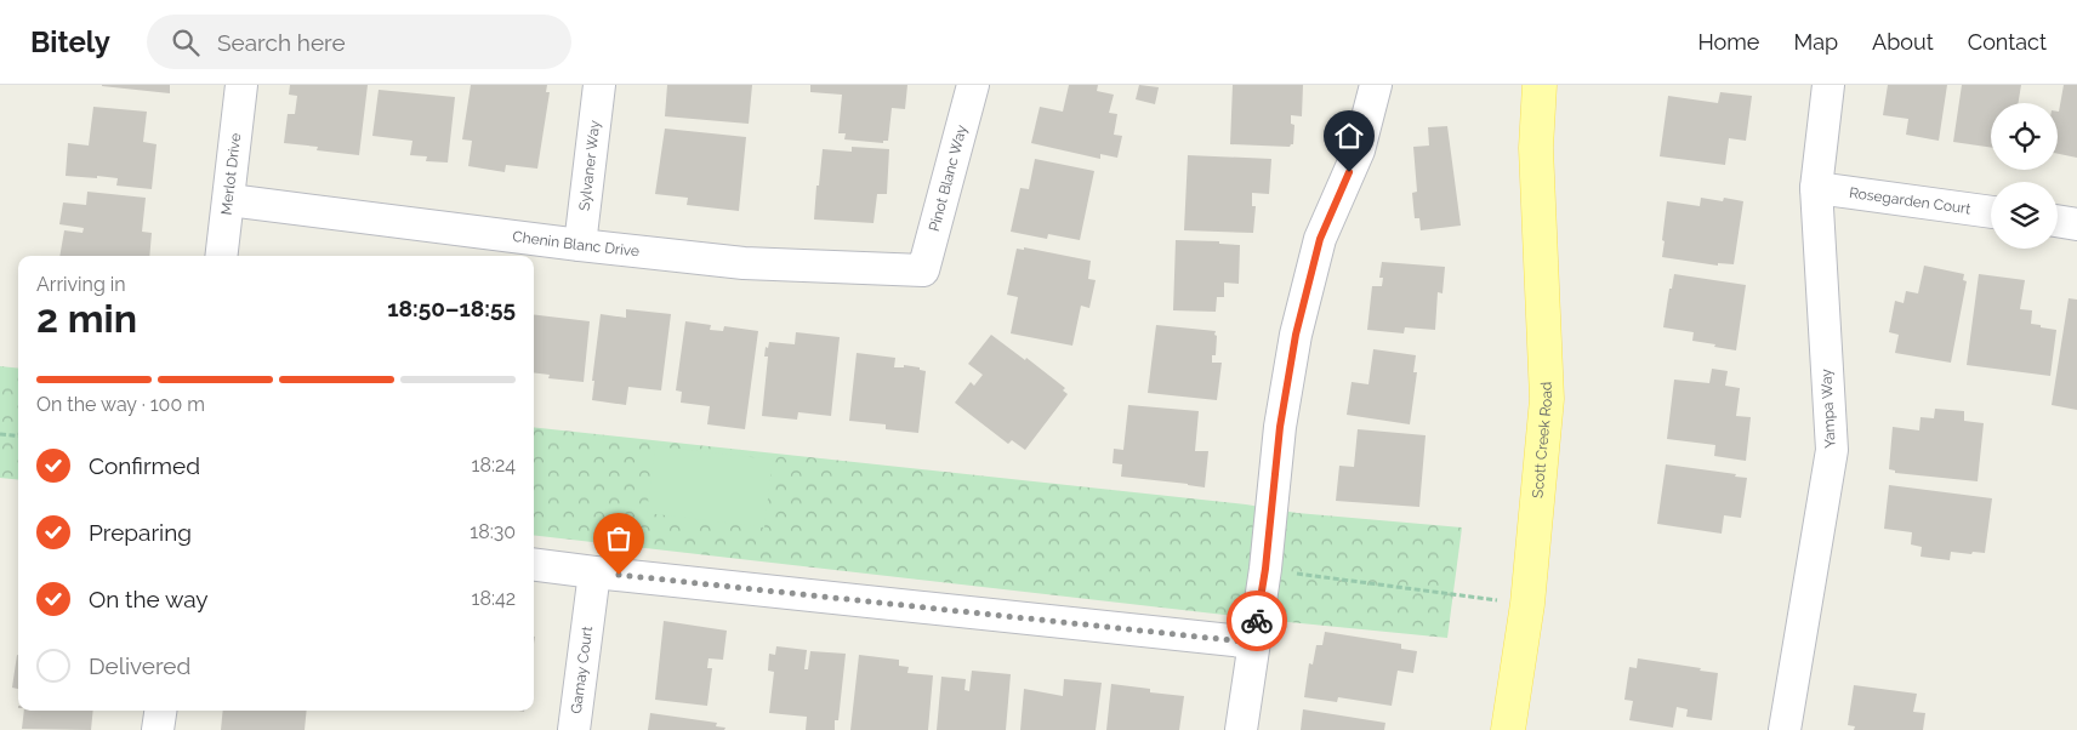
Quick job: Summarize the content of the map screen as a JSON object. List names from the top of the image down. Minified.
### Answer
{"streets":{"main road":["Scott Creek Road"],"street":["Sylvaner Way","Merlot Drive","Pinot Blanc Way","Rosegarden Court","Chenin Blanc Drive","Yampa Way","Gamay Court"]},"crossings":[["Sylvaner Way","Chenin Blanc Drive"],["Merlot Drive","Chenin Blanc Drive"],["Pinot Blanc Way","Chenin Blanc Drive"],["Rosegarden Court","Yampa Way"]],"page":{"header":"Bitely","search":"Search here","nav":["Home","Map","About","Contact"],"heading":["2 min","Arriving in","18:50–18:55"],"bar":"On the way · 100 m","list":[["Confirmed","18:24"],["Preparing","18:30"],["On the way","18:42"],"Delivered"]}}
